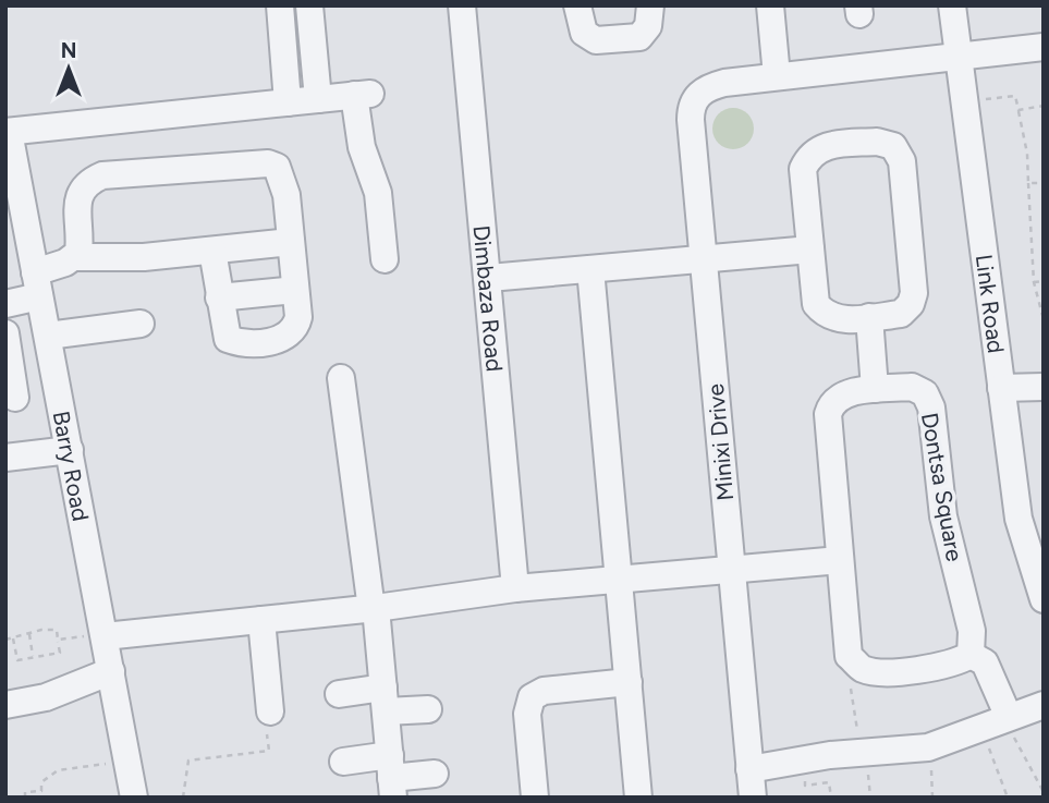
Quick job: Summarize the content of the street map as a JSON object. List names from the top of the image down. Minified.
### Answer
{"streets":{"street":["Dimbaza Road","Link Road","Minixi Drive","Barry Road","Dontsa Square"]},"north":"top"}
